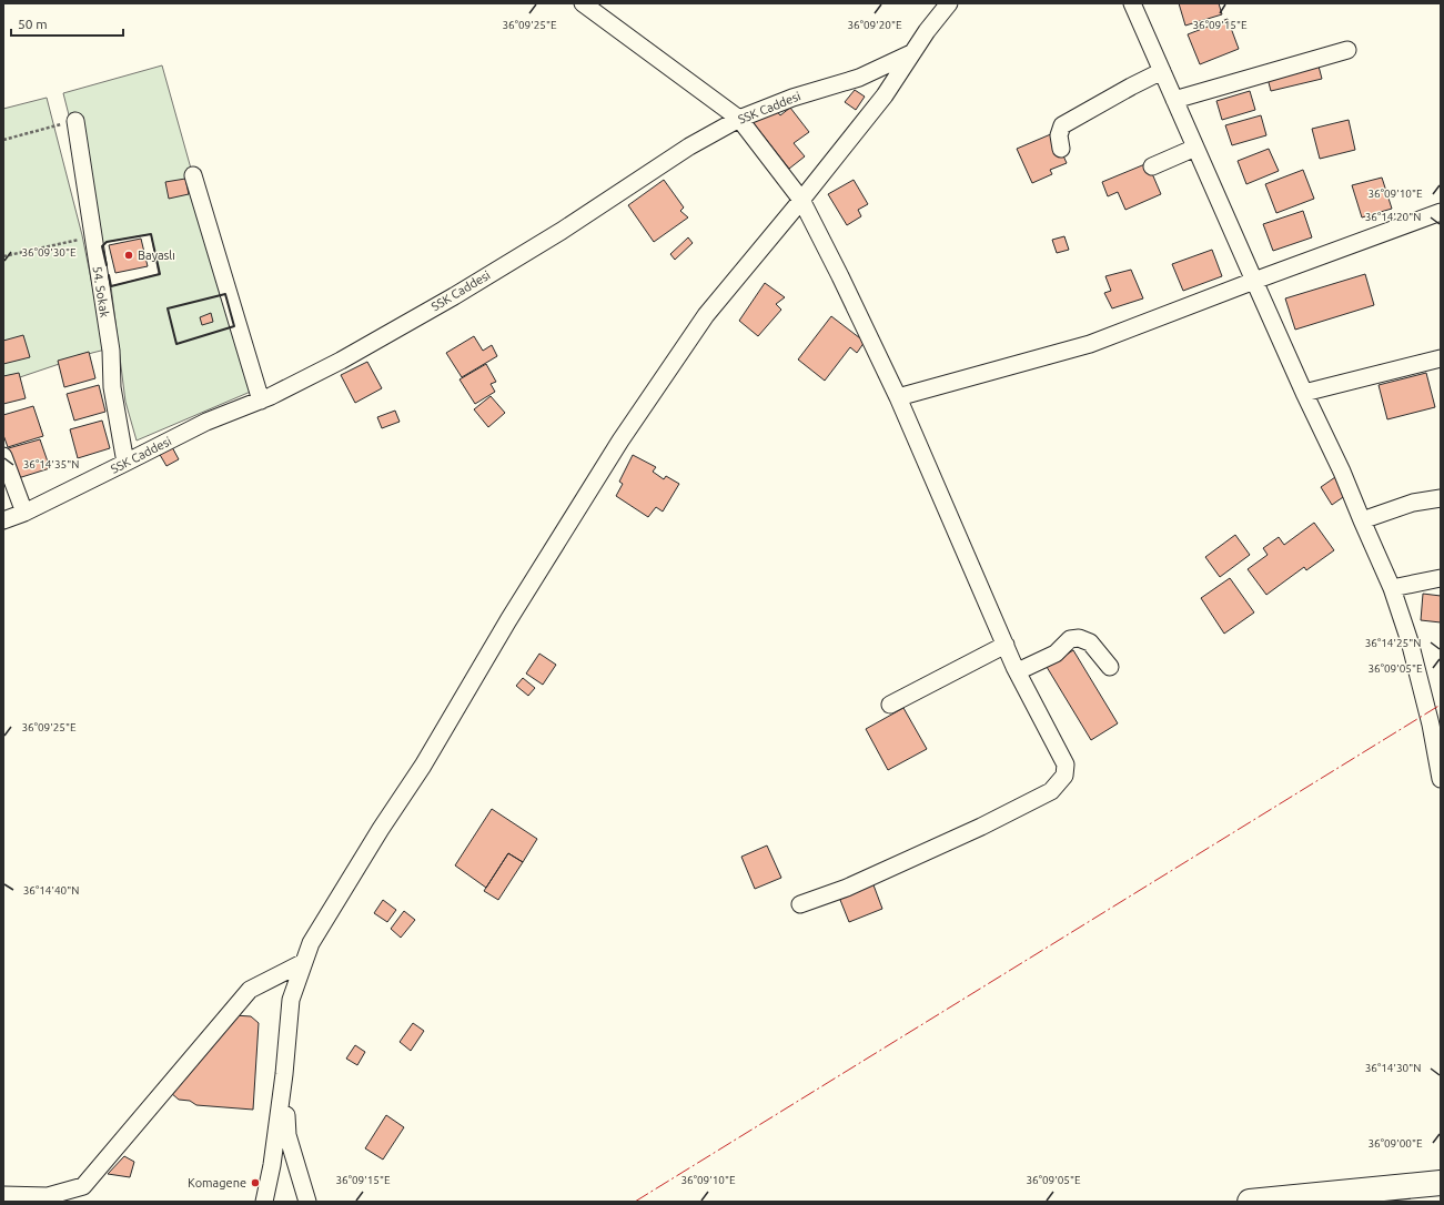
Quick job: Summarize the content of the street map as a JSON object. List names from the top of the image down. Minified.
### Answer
{"streets":{"street":["SSK Caddesi","54. Sokak"]},"crossings":[["SSK Caddesi","54. Sokak"]],"places":["Bayaslı","Komagene"],"scale_bar":"50 m","coordinates":["36°09'15\"E","36°09'25\"E","36°09'20\"E","36°09'10\"E","36°14'20\"N","36°09'30\"E","36°14'35\"N","36°14'25\"N","36°09'05\"E","36°14'40\"N","36°14'30\"N","36°09'00\"E"]}
